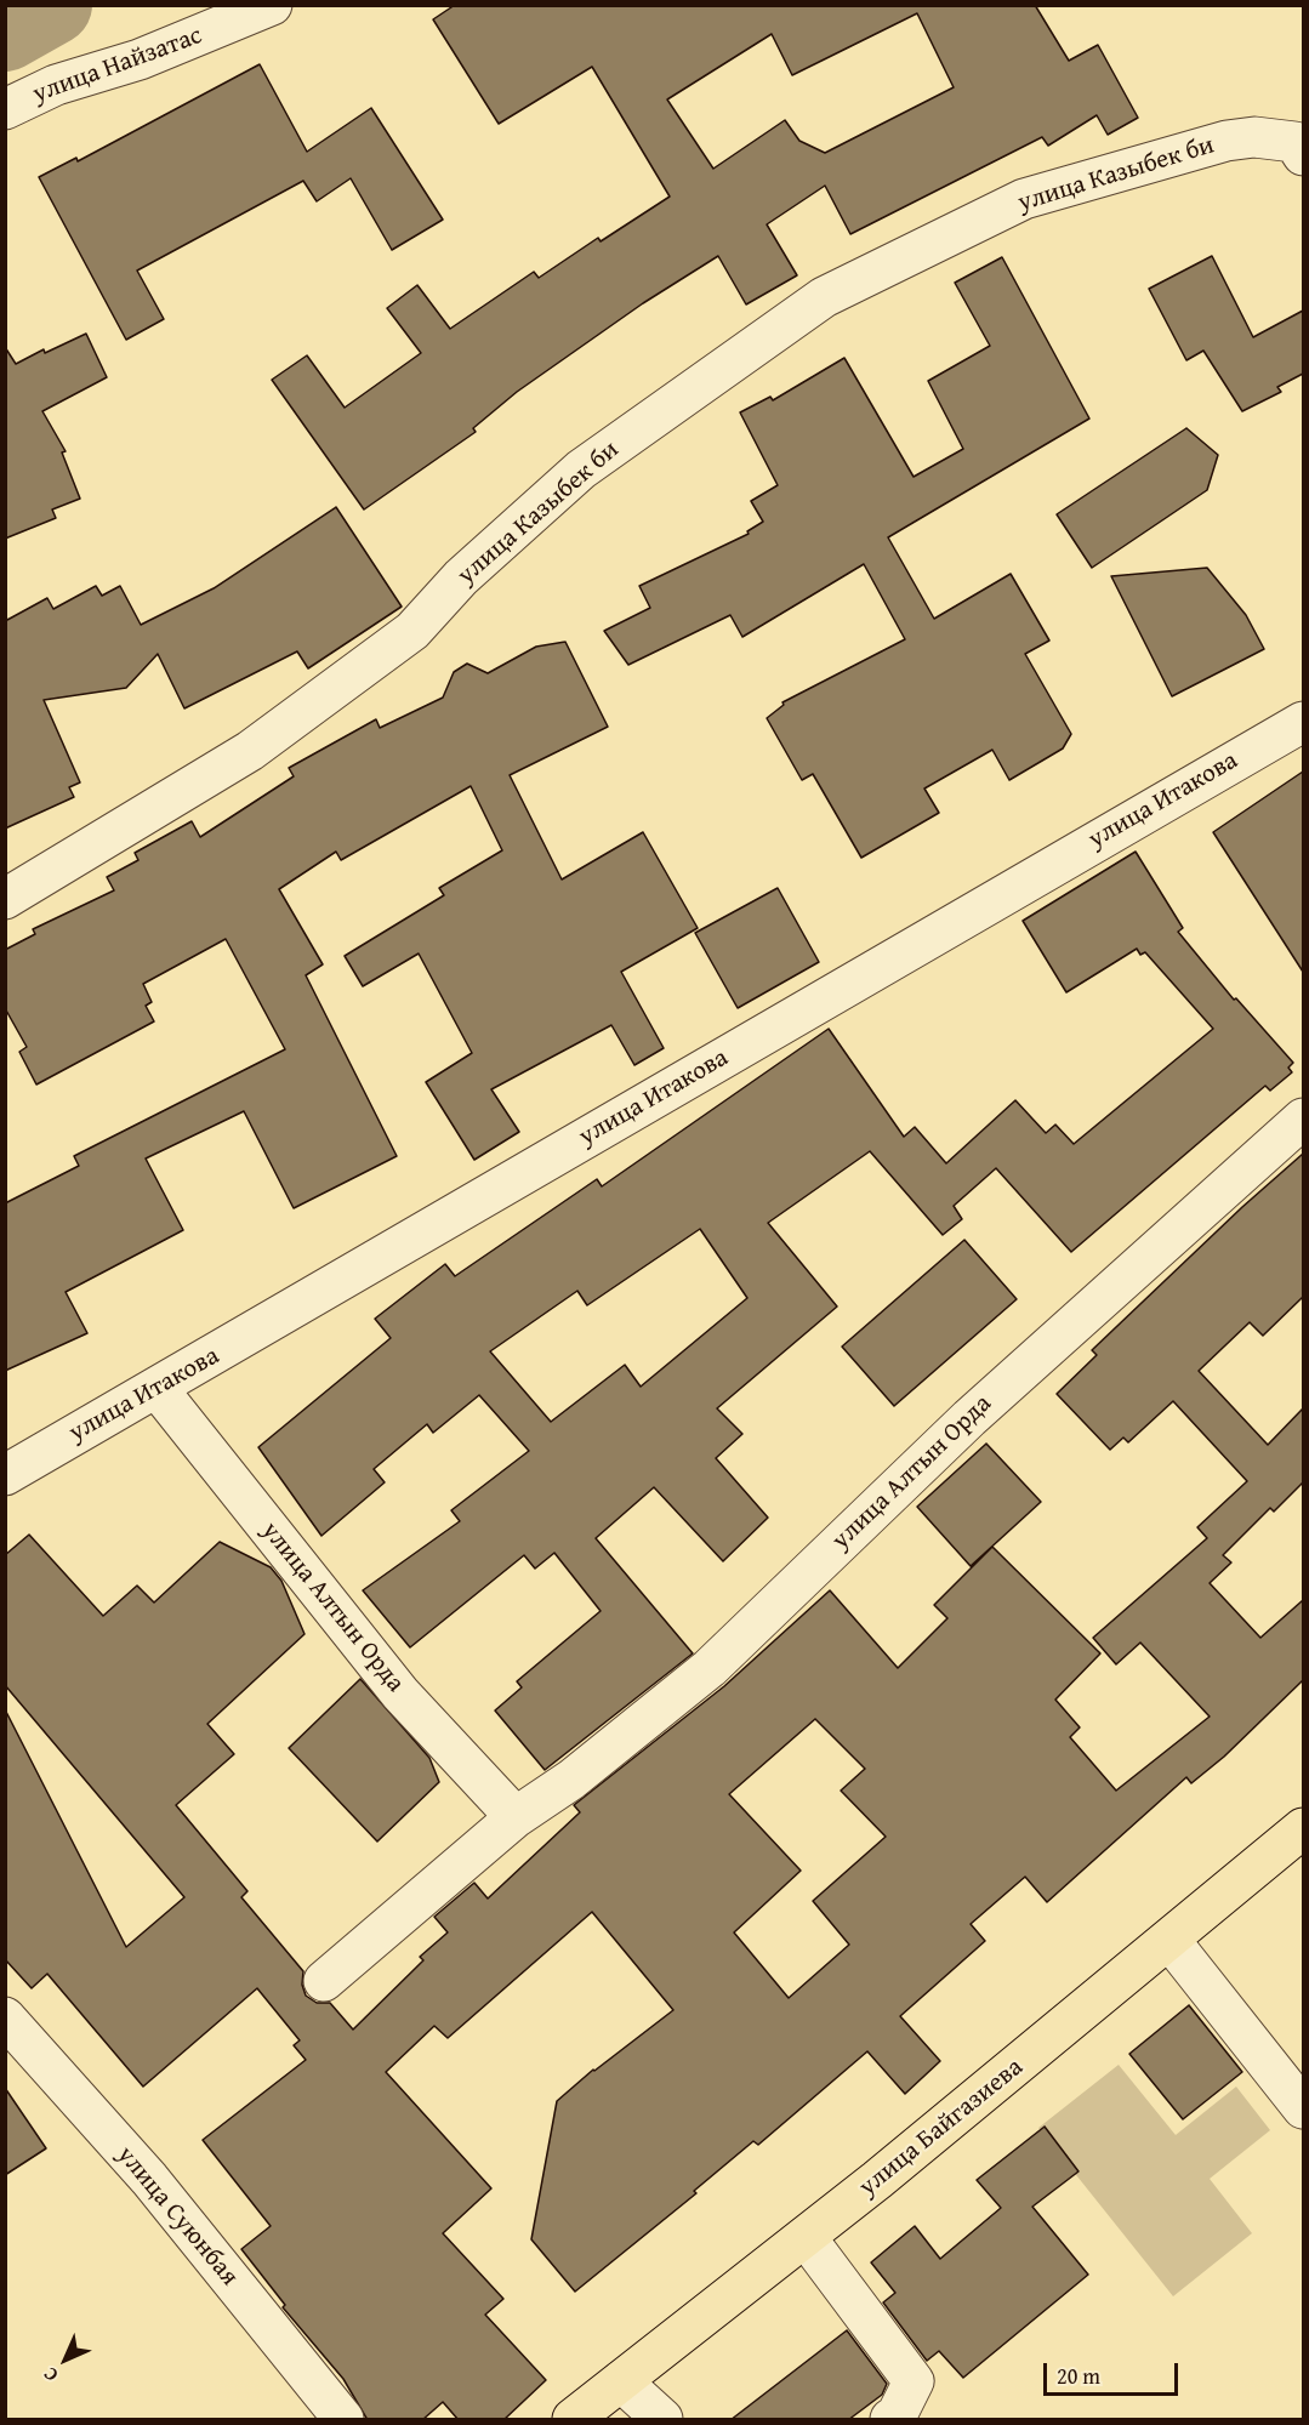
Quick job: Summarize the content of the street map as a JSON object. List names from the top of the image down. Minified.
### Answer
{"streets":{"main road":["улица Байгазиева"],"street":["улица Найзатас","улица Казыбек би","улица Итакова","улица Алтын Орда","улица Суюнбая"]},"crossings":[["улица Итакова","улица Алтын Орда"]],"scale_bar":"20 m","north":"bottom left"}
